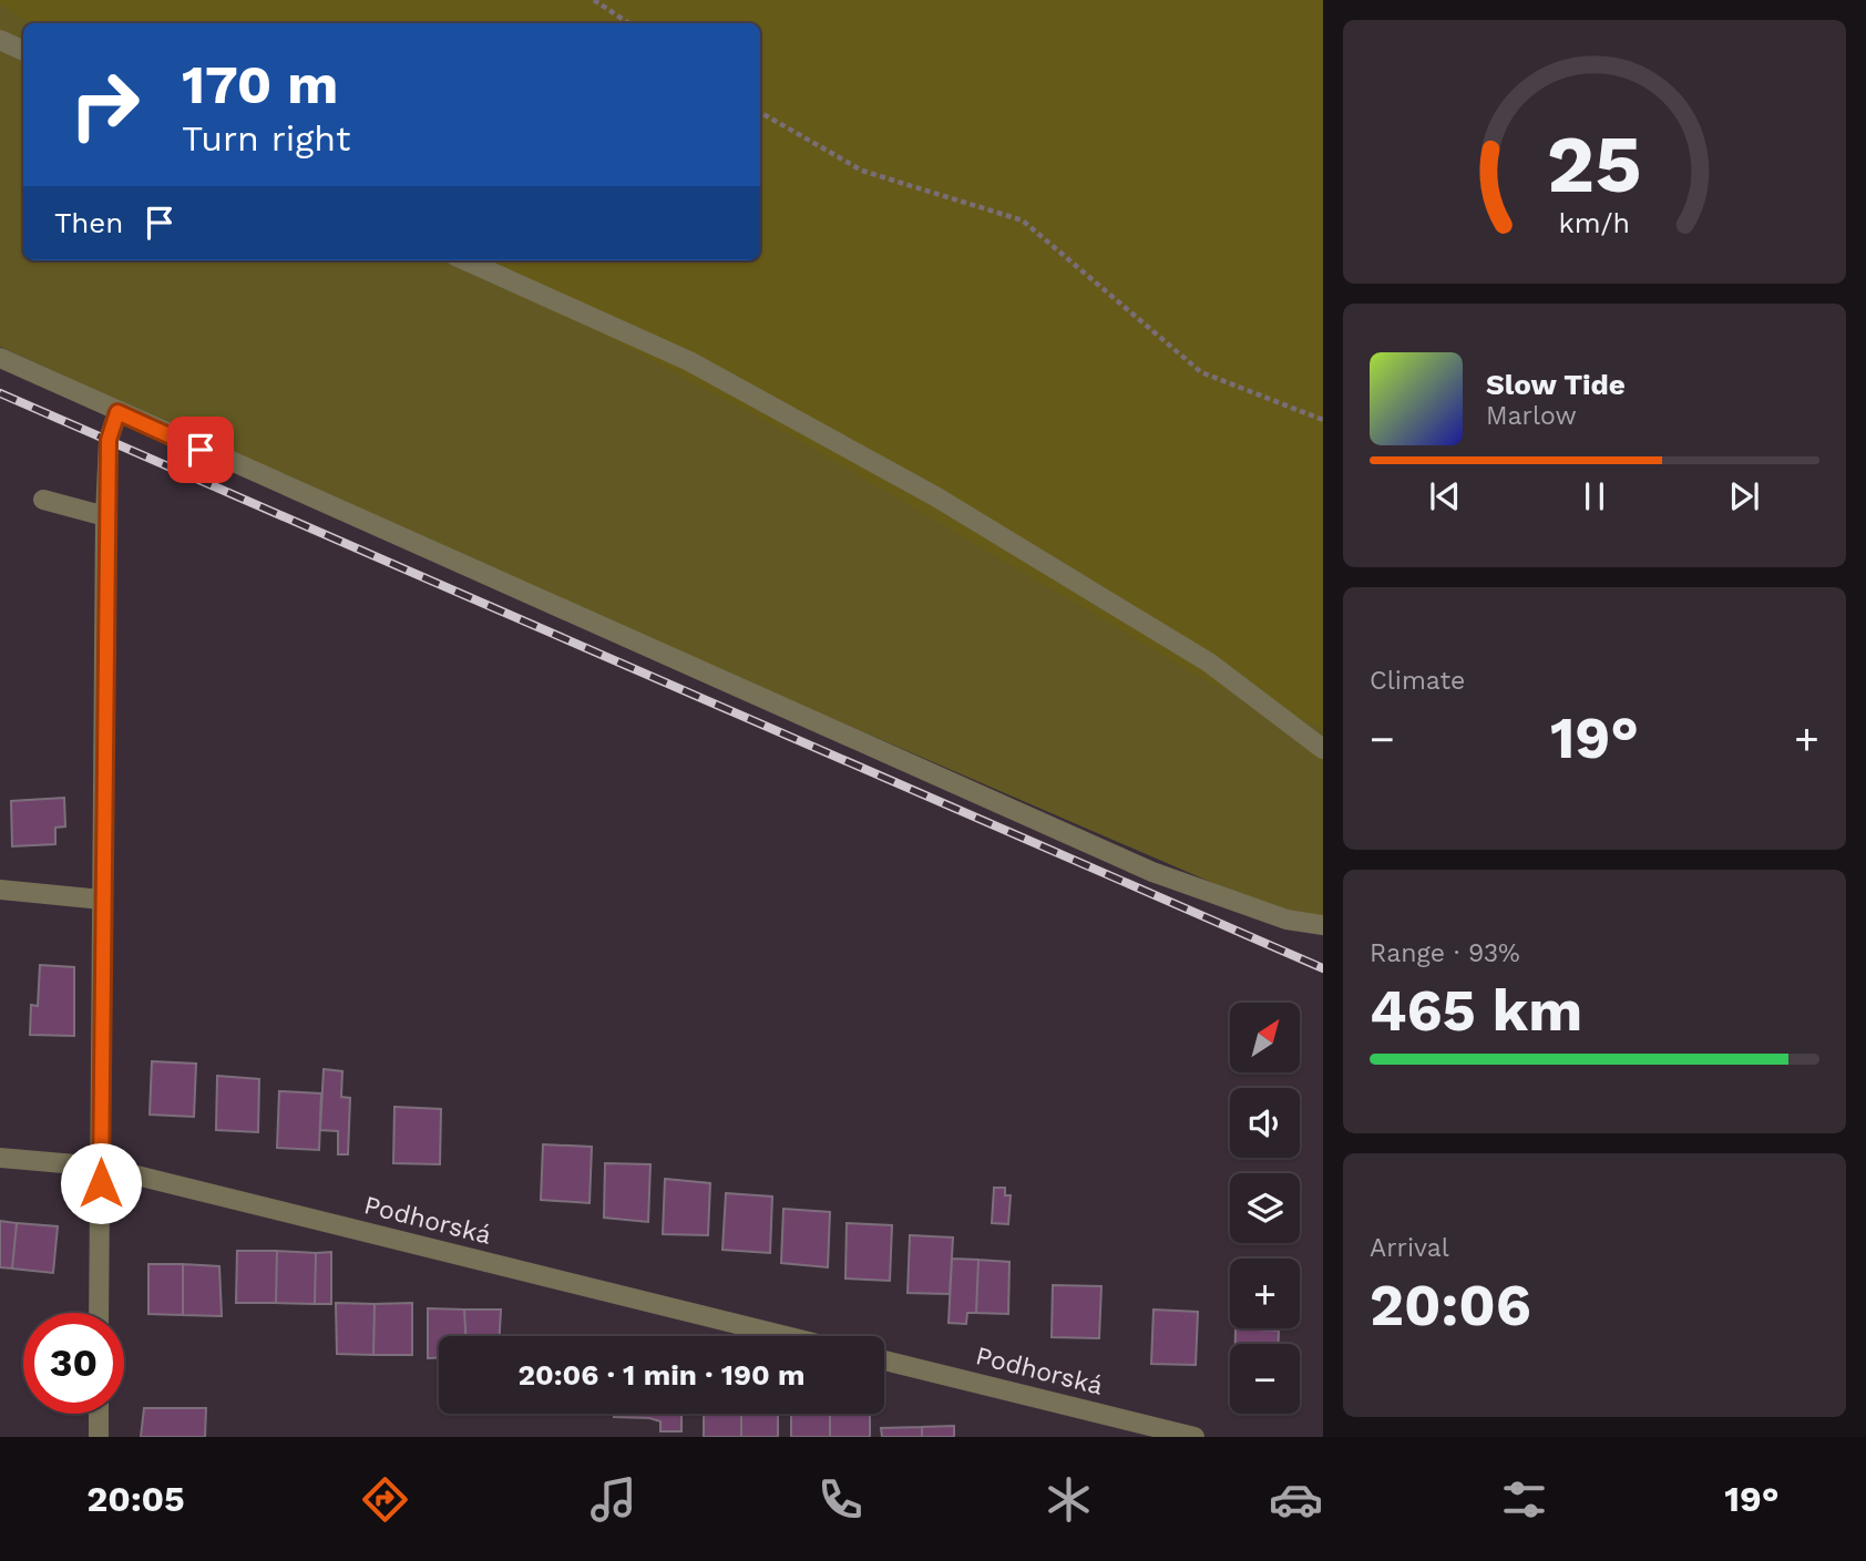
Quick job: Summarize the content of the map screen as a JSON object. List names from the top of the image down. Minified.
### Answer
{"streets":{"street":["Podhorská"]},"north":"top right","page":{"turn":["170 m","Turn right"],"then":"Then","song":["Slow Tide","Marlow"],"tile":["Climate",["Range · 93%","465 km"],["Arrival","20:06"]],"heat":["−","19°","+"],"map_buttons":["+","−"],"limit":"30","trip":"20:06 · 1 min · 190 m","tabs":["20:05","19°"],"gauge":["25","km/h"]}}
